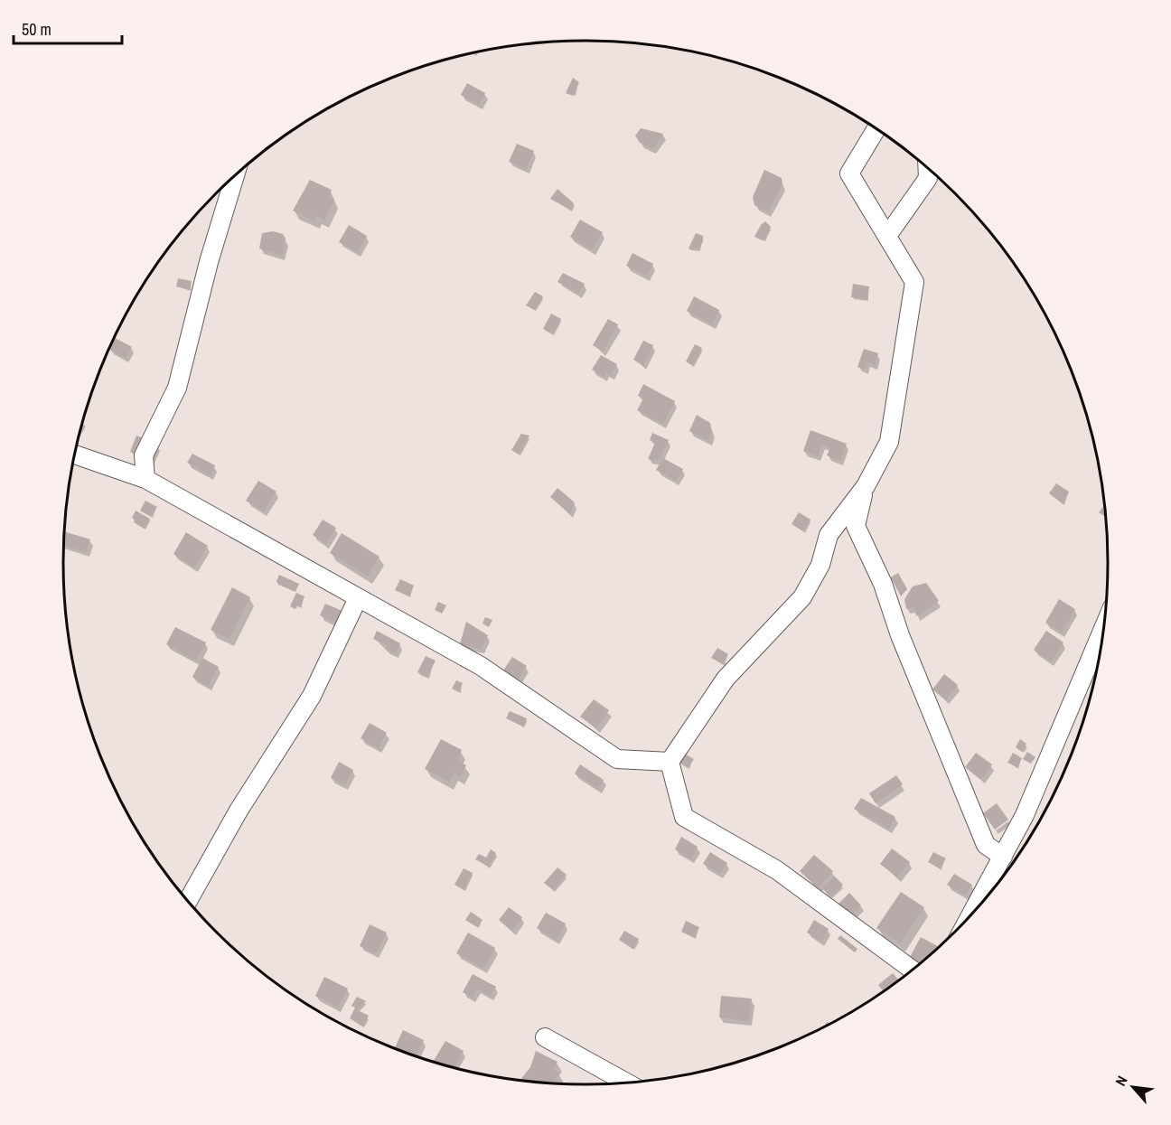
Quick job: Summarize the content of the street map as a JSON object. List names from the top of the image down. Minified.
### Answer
{"scale_bar":"50 m","north":"top left"}
